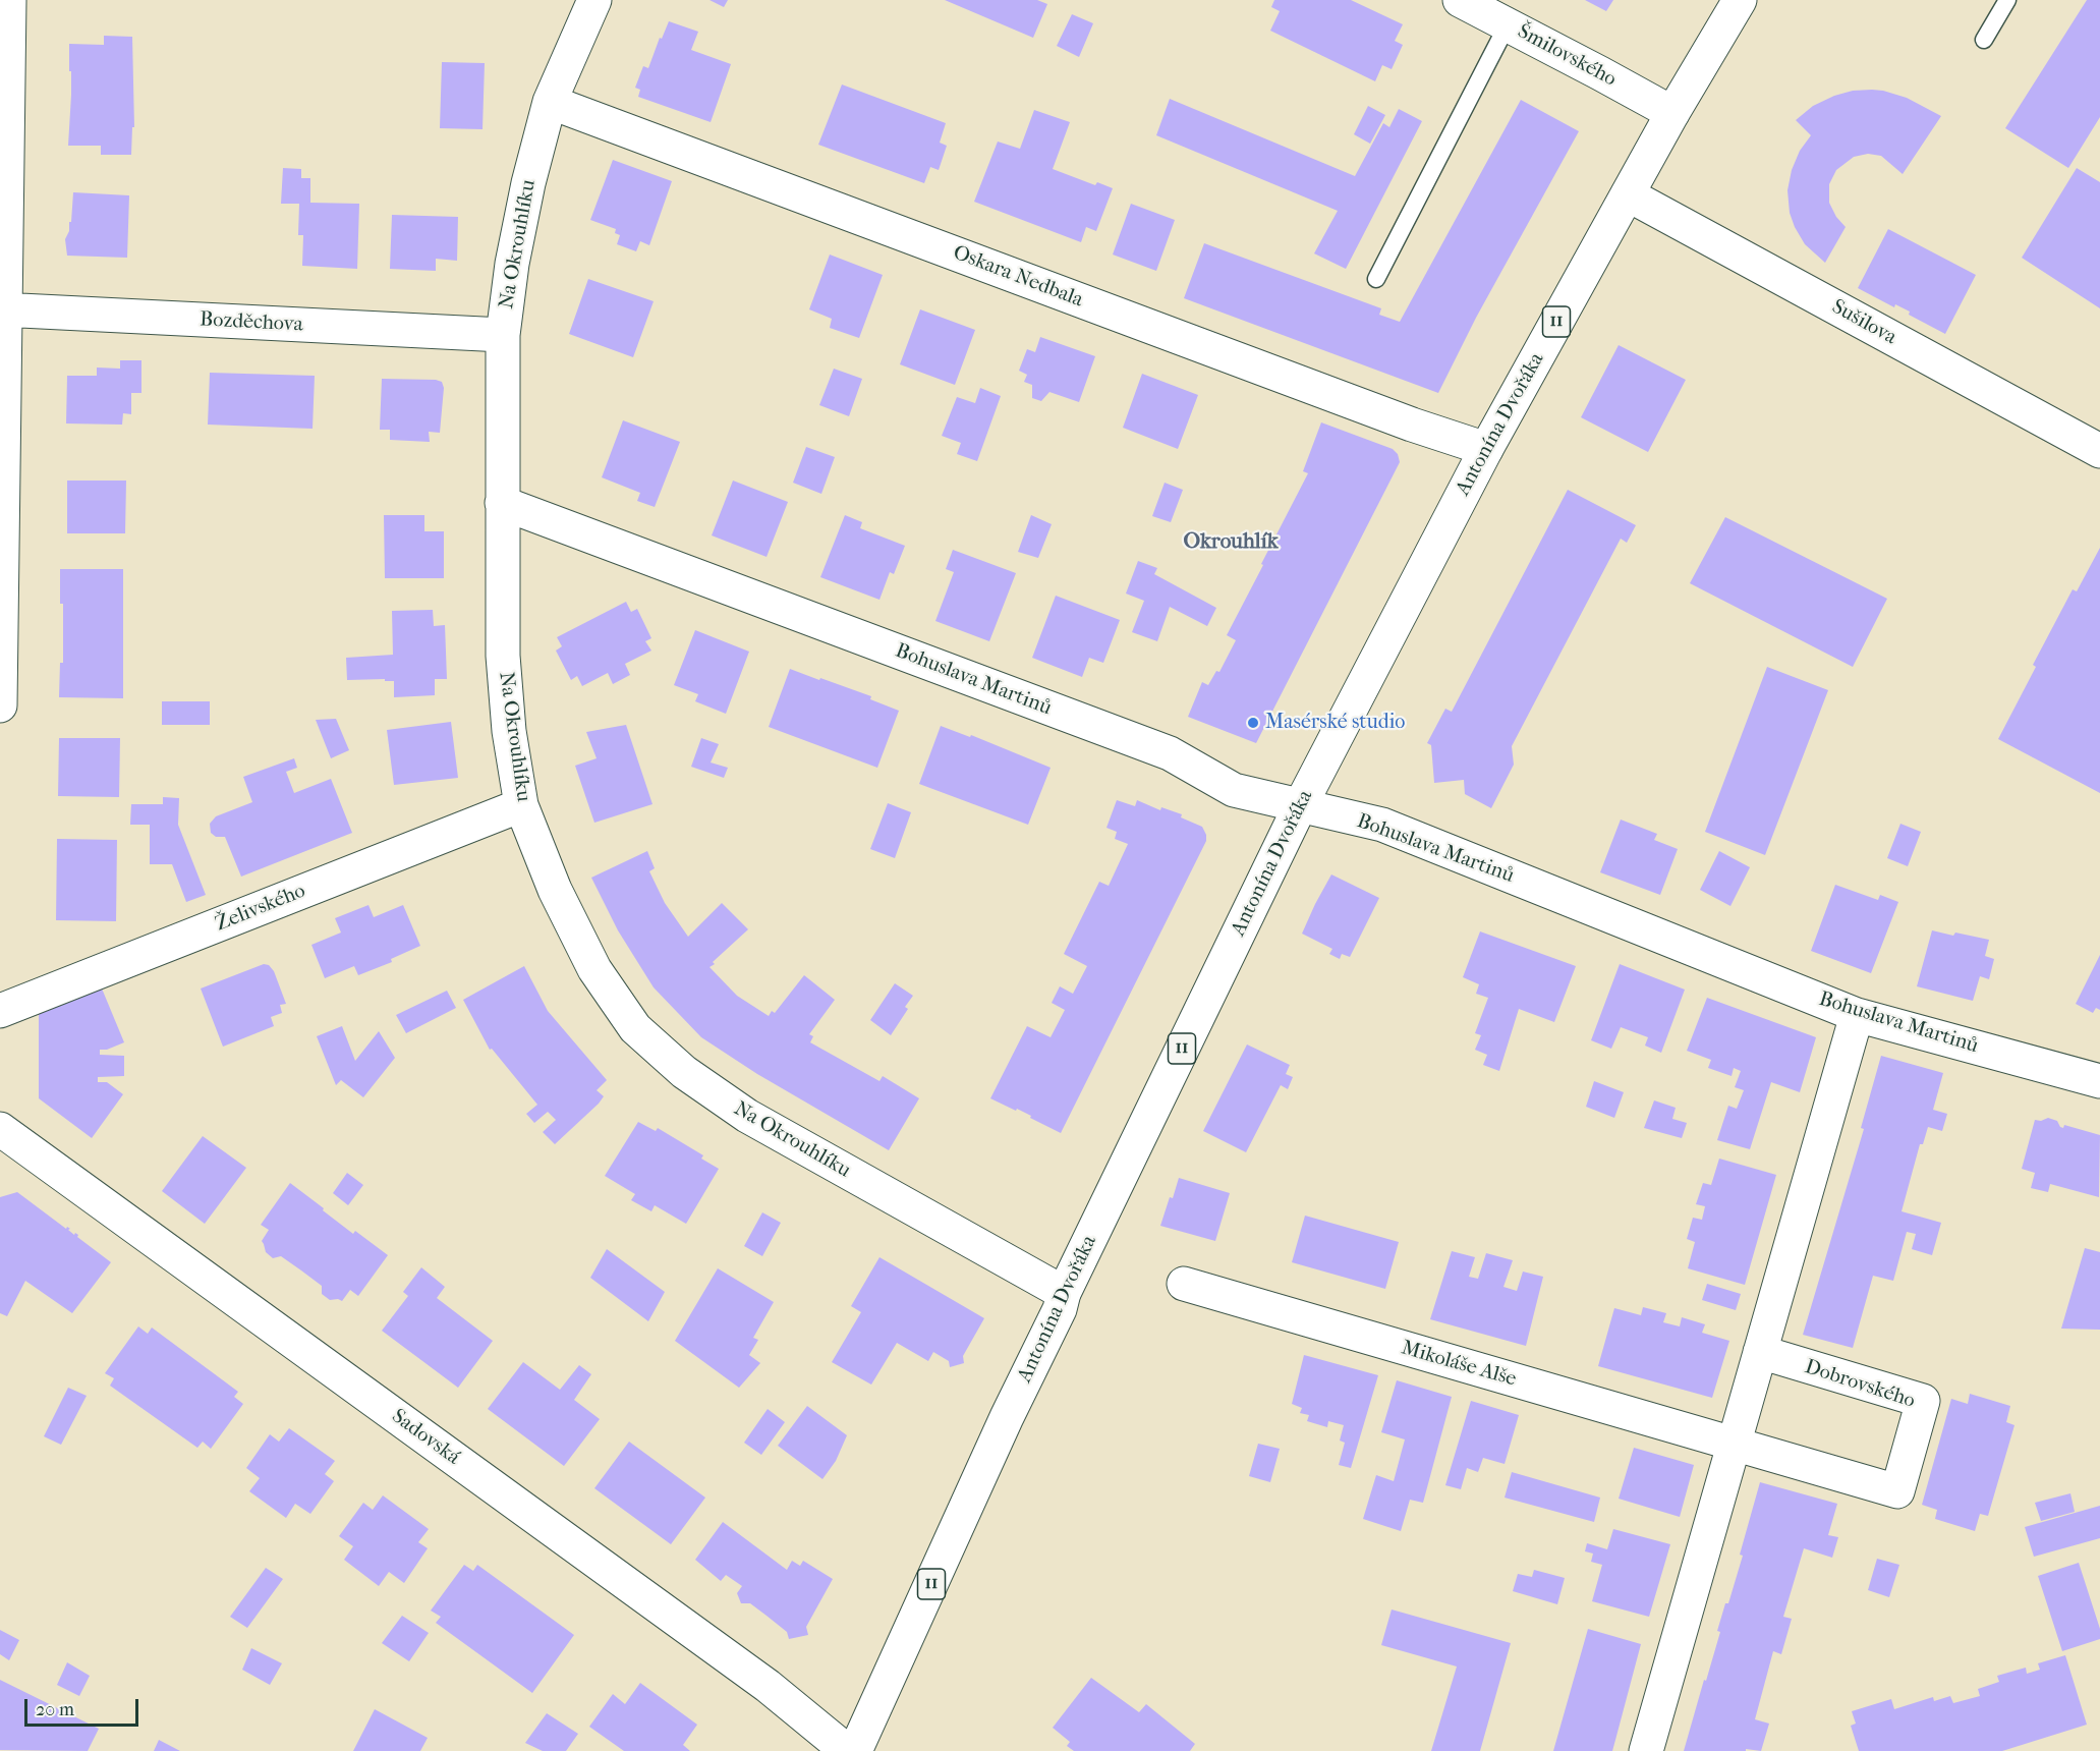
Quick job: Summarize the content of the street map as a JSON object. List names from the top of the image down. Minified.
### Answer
{"streets":{"street":["Šmilovského","Na Okrouhlíku","Oskara Nedbala","11","Bozděchova","Sušilova","Antonína Dvořáka","Bohuslava Martinů","Želivského","Mikoláše Alše","Dobrovského","Sadovská"]},"crossings":[["Šmilovského","Antonína Dvořáka"],["Na Okrouhlíku","Oskara Nedbala"],["Na Okrouhlíku","Bozděchova"],["Na Okrouhlíku","Antonína Dvořáka"],["Na Okrouhlíku","Bohuslava Martinů"],["Na Okrouhlíku","Želivského"],["Oskara Nedbala","Antonína Dvořáka"],["Sušilova","Antonína Dvořáka"],["Antonína Dvořáka","Bohuslava Martinů"],["Mikoláše Alše","Dobrovského"]],"districts":["Okrouhlík"],"places":["Masérské studio"],"scale_bar":"20 m"}
